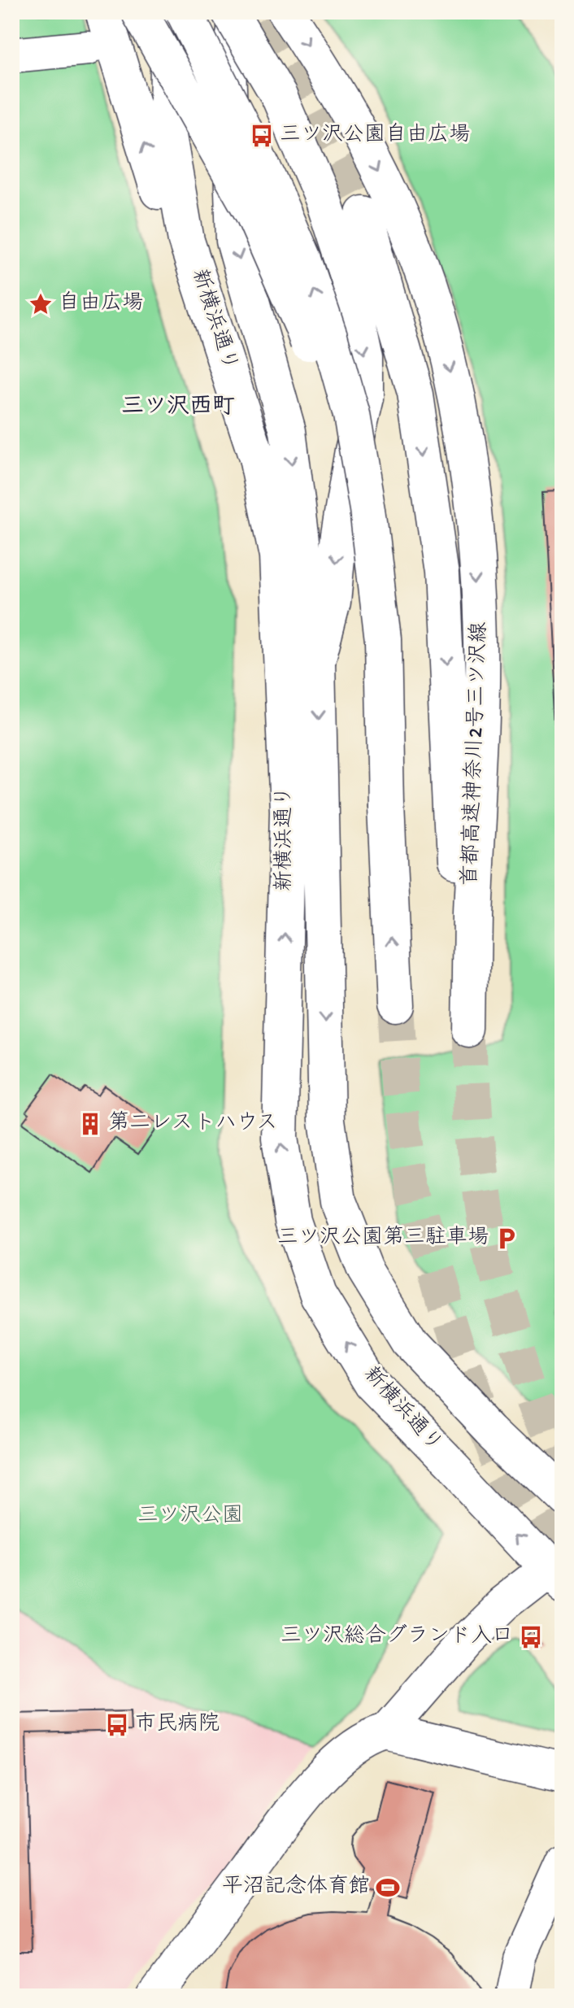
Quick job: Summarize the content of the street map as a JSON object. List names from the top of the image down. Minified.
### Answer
{"streets":{"main road":["新横浜通り","首都高速神奈川2号三ツ沢線"]},"districts":["三ツ沢西町"],"parks":["三ツ沢公園"],"places":{"bus stop":["三ツ沢公園自由広場","三ツ沢総合グランド入口","市民病院"],"place":["自由広場"],"building":["第二レストハウス"],"parking":["三ツ沢公園第三駐車場"],"sports":["平沼記念体育館"]}}
